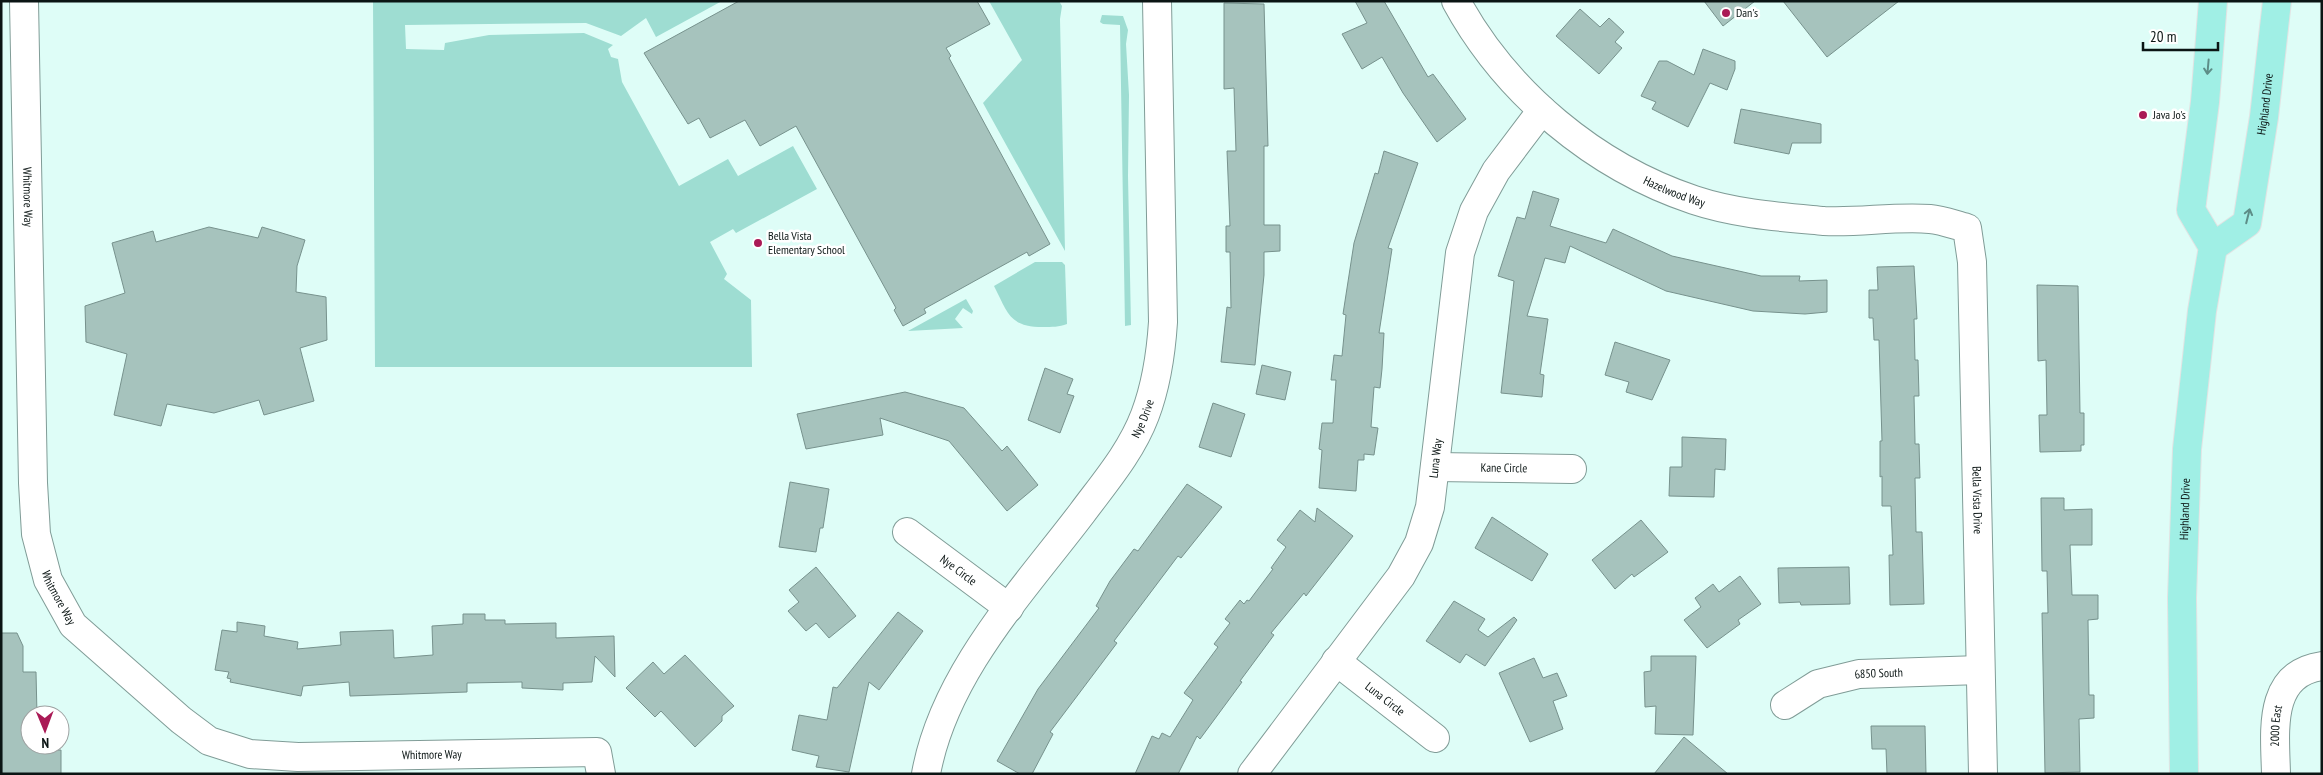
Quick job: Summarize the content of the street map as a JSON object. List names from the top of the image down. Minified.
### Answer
{"streets":{"main road":["Highland Drive"],"street":["Hazelwood Way","Whitmore Way","Nye Drive","Luna Way","Kane Circle","Bella Vista Drive","Nye Circle","6850 South","Luna Circle","2000 East"]},"crossings":[["Hazelwood Way","Luna Way"],["Hazelwood Way","Bella Vista Drive"],["Nye Drive","Nye Circle"],["Luna Way","Kane Circle"],["Luna Way","Luna Circle"],["Bella Vista Drive","6850 South"]],"places":["Dan's","Java Jo's","Bella Vista Elementary School"],"scale_bar":"20 m","north":"bottom"}
